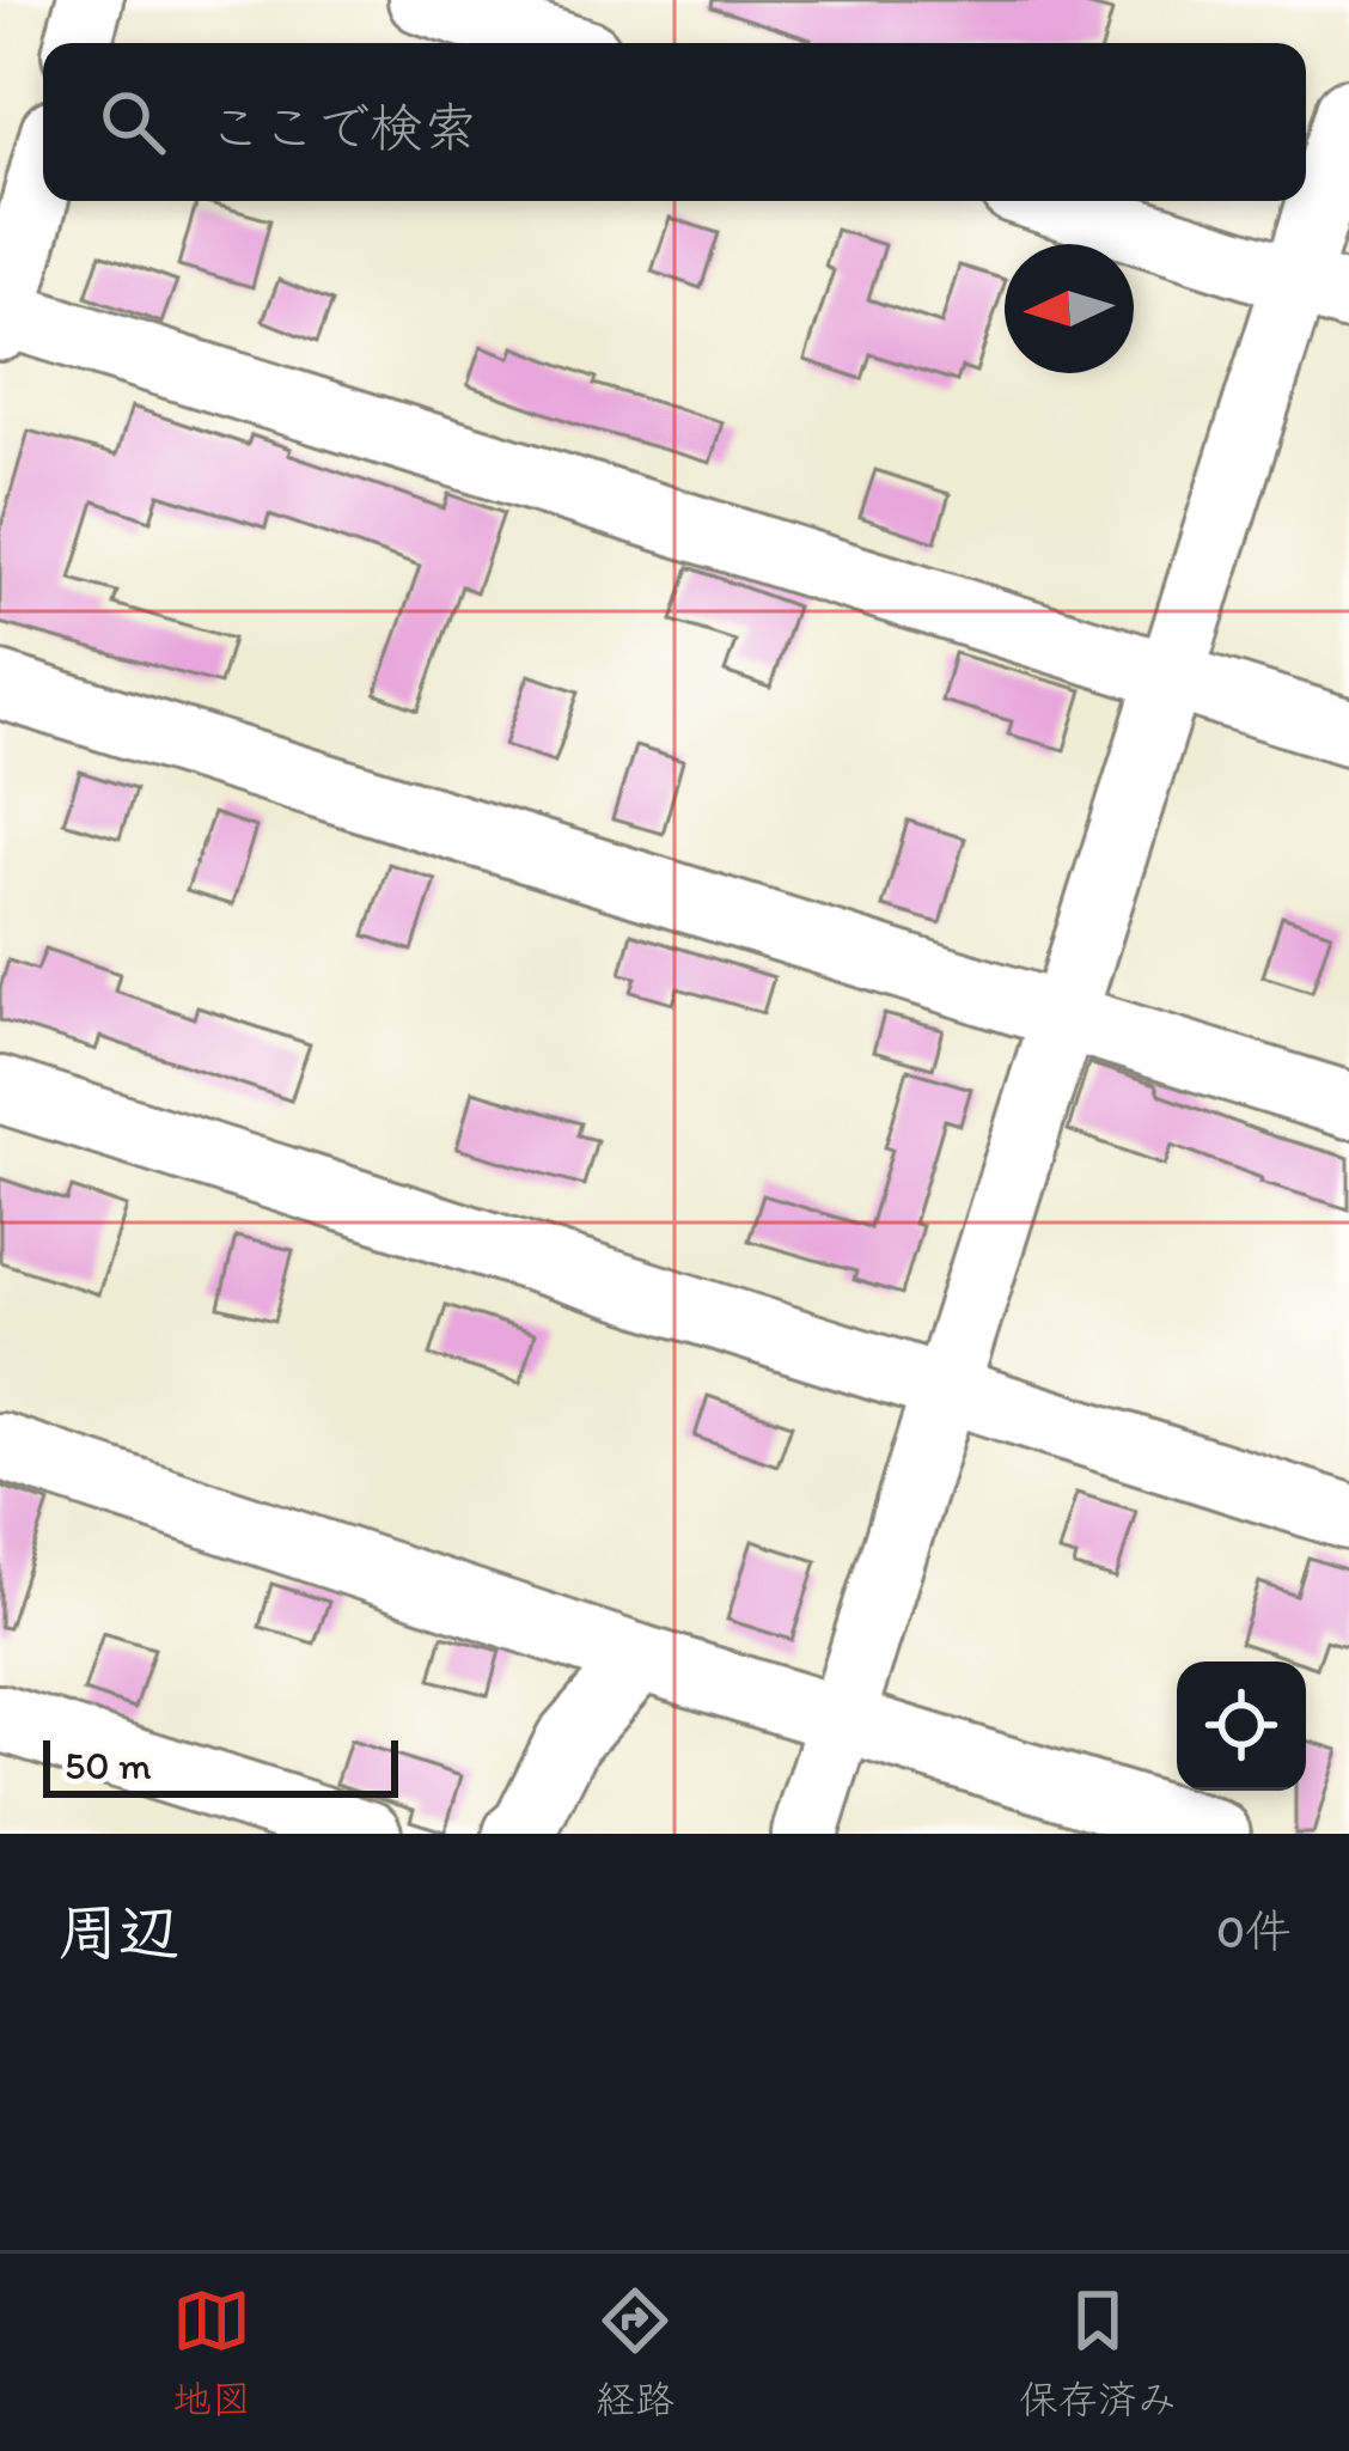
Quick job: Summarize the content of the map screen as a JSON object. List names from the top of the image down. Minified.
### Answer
{"scale_bar":"50 m","north":"left","page":{"search":"ここで検索","scale":"50 m","heading":["周辺","0件"],"nav":["地図","経路","保存済み"]}}
